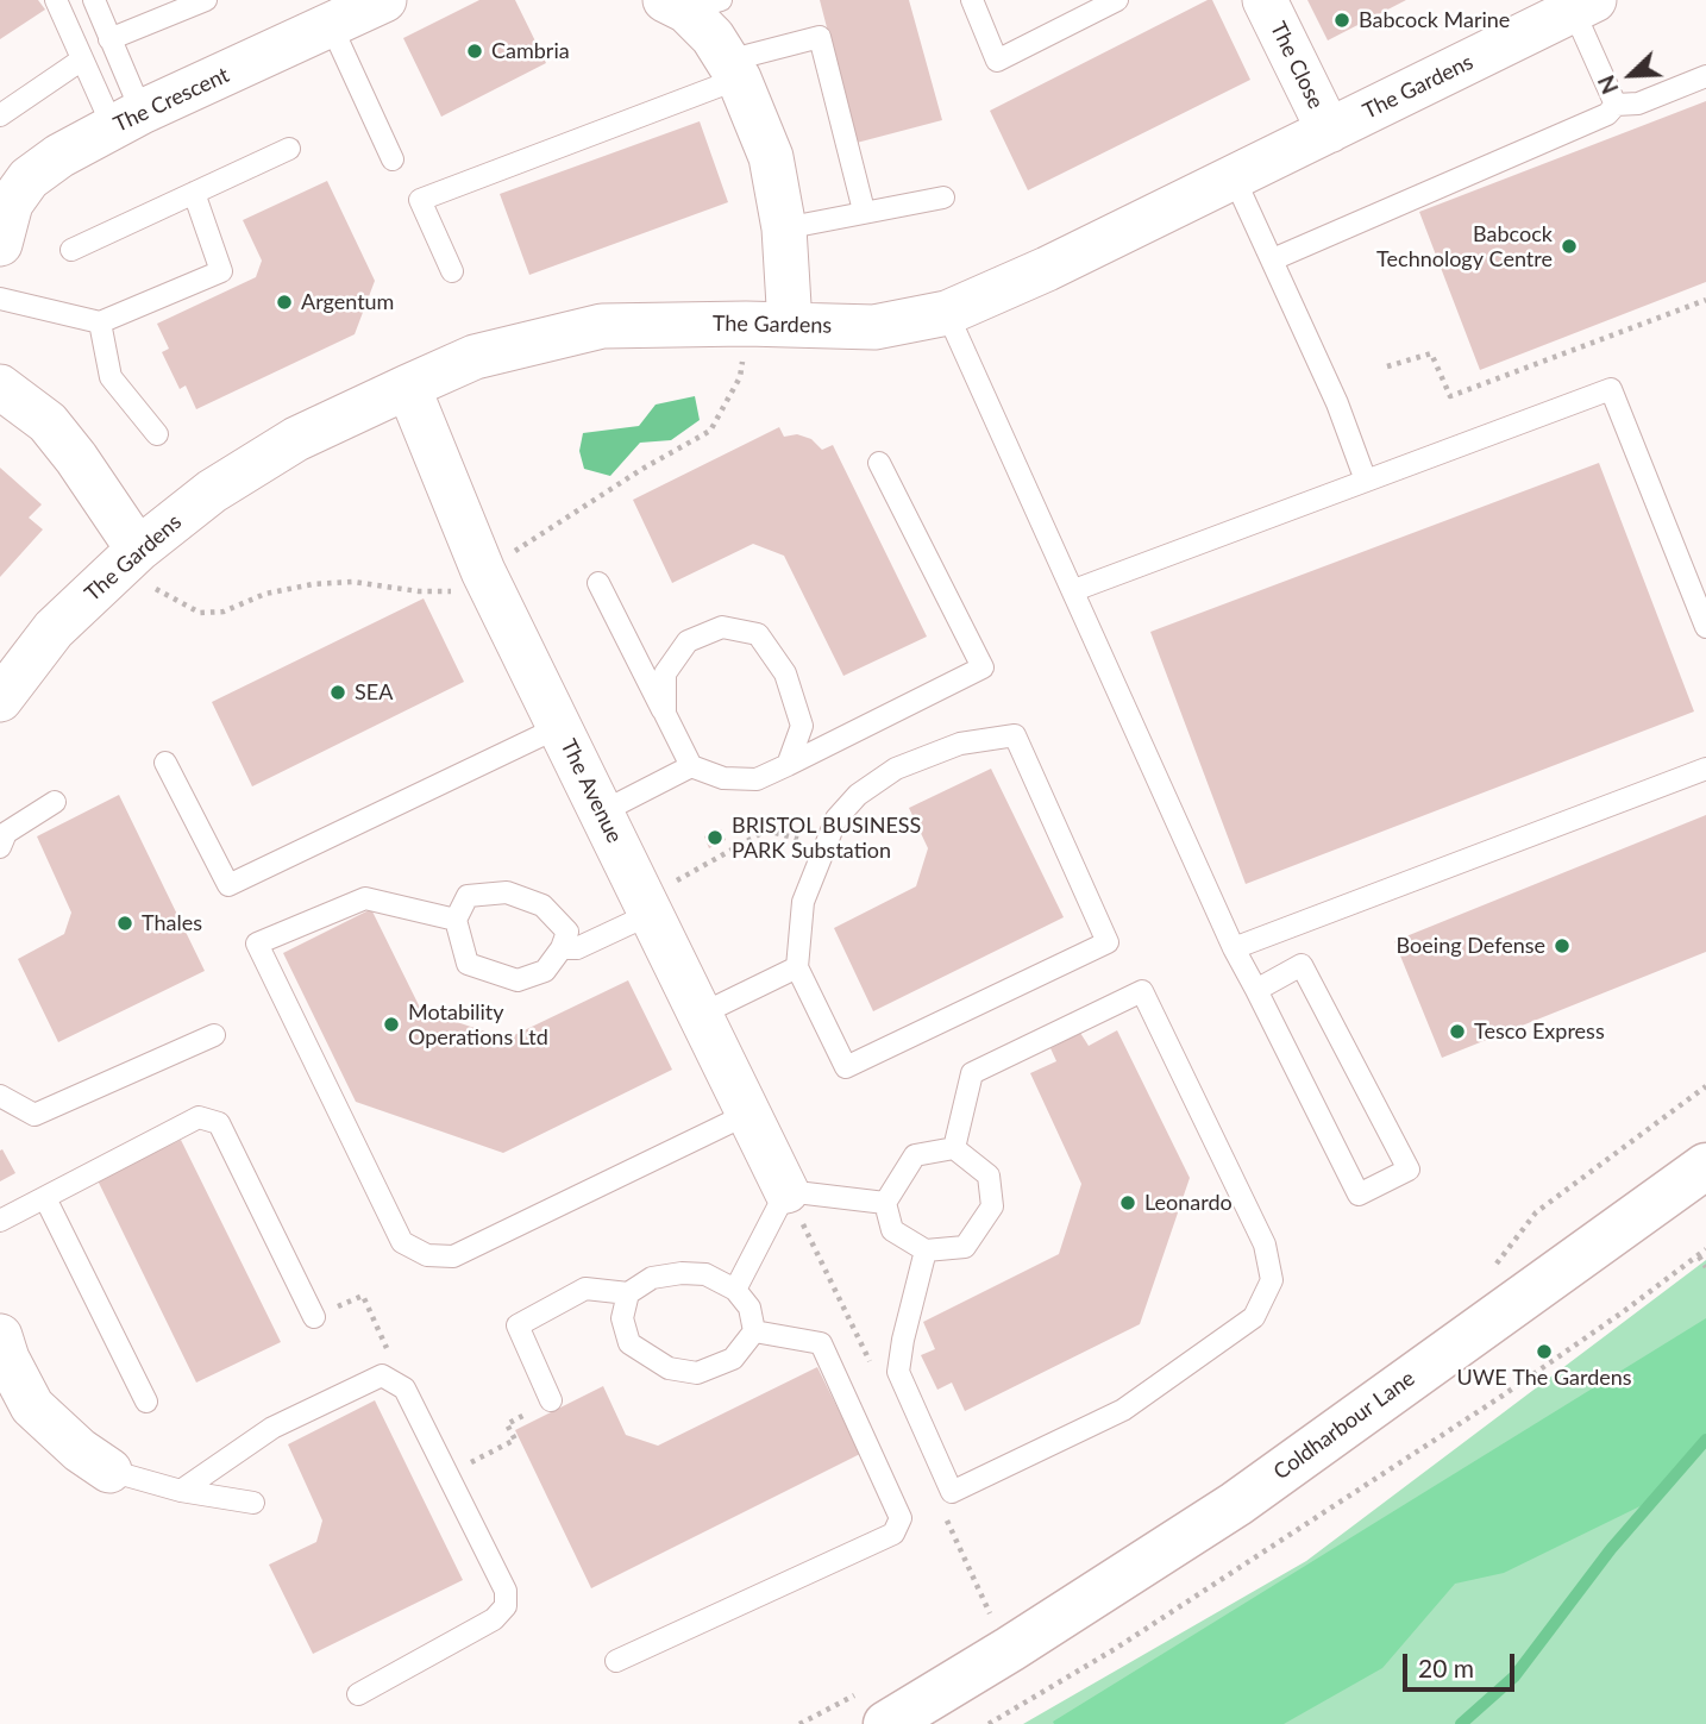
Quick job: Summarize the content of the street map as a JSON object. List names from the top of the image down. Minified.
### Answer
{"streets":{"street":["The Close","The Gardens","The Crescent","The Avenue","Coldharbour Lane"]},"crossings":[["The Close","The Gardens"],["The Gardens","The Avenue"]],"places":["Babcock Marine","Cambria","Babcock Technology Centre","Argentum","SEA","BRISTOL BUSINESS PARK Substation","Thales","Boeing Defense","Motability Operations Ltd","Tesco Express","Leonardo","UWE The Gardens"],"scale_bar":"20 m","north":"bottom left"}
